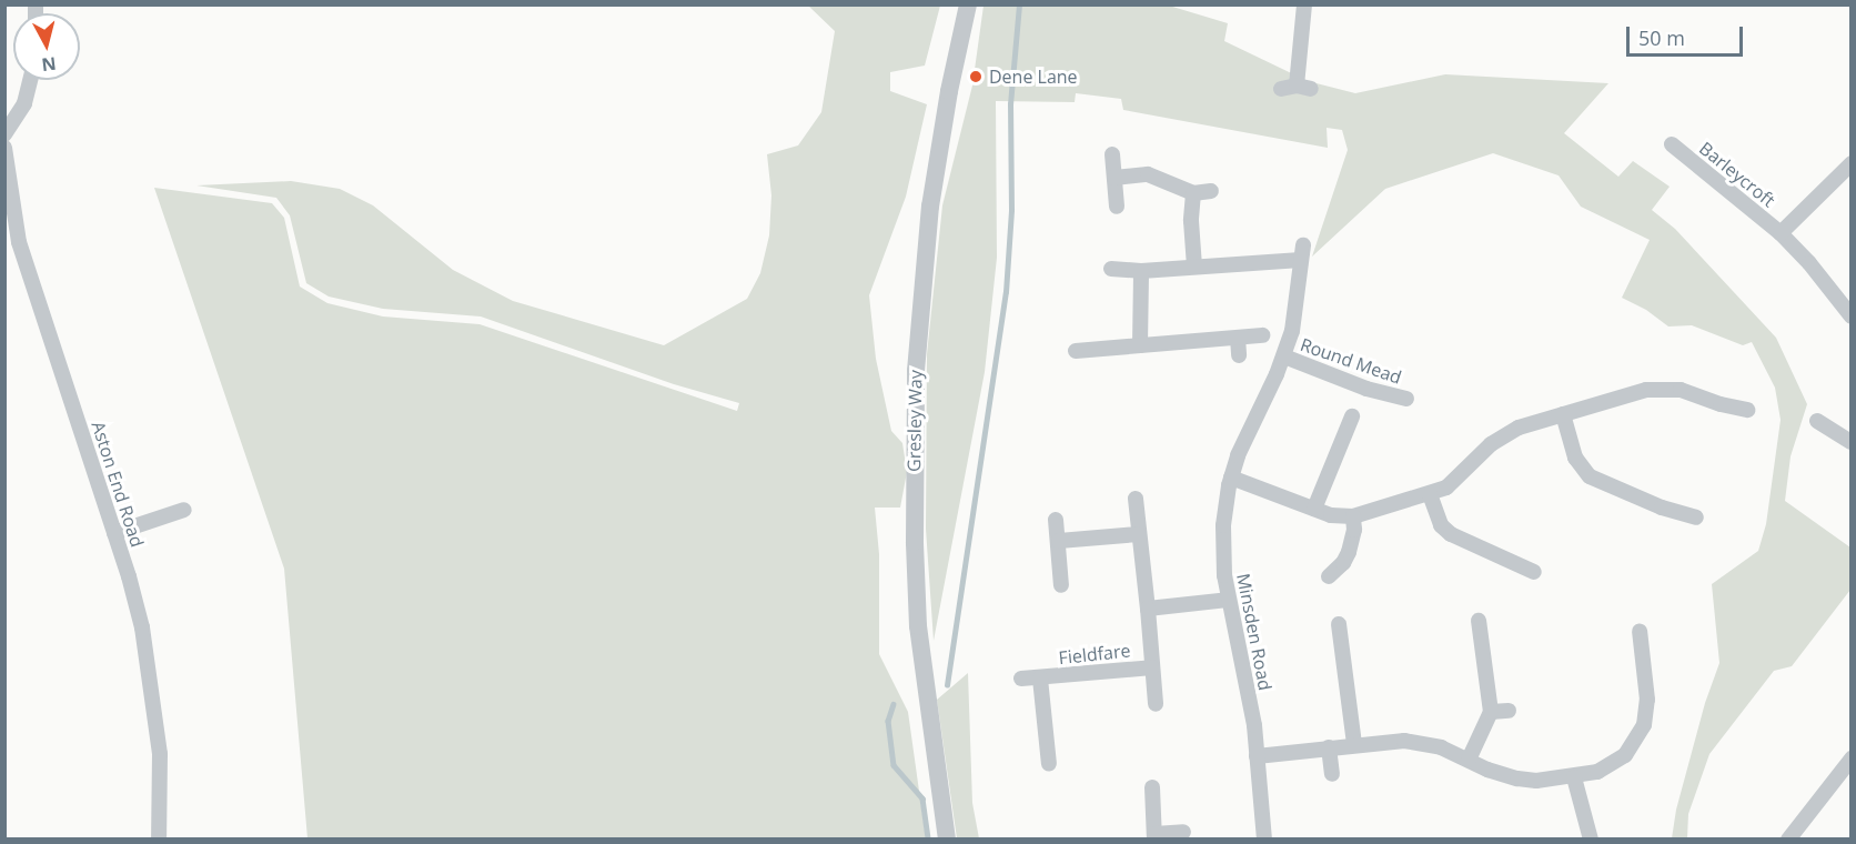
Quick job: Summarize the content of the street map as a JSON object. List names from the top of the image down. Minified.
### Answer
{"streets":{"street":["Barleycroft","Round Mead","Gresley Way","Aston End Road","Minsden Road","Fieldfare"]},"crossings":[["Round Mead","Minsden Road"]],"places":["Dene Lane"],"scale_bar":"50 m","north":"bottom"}
